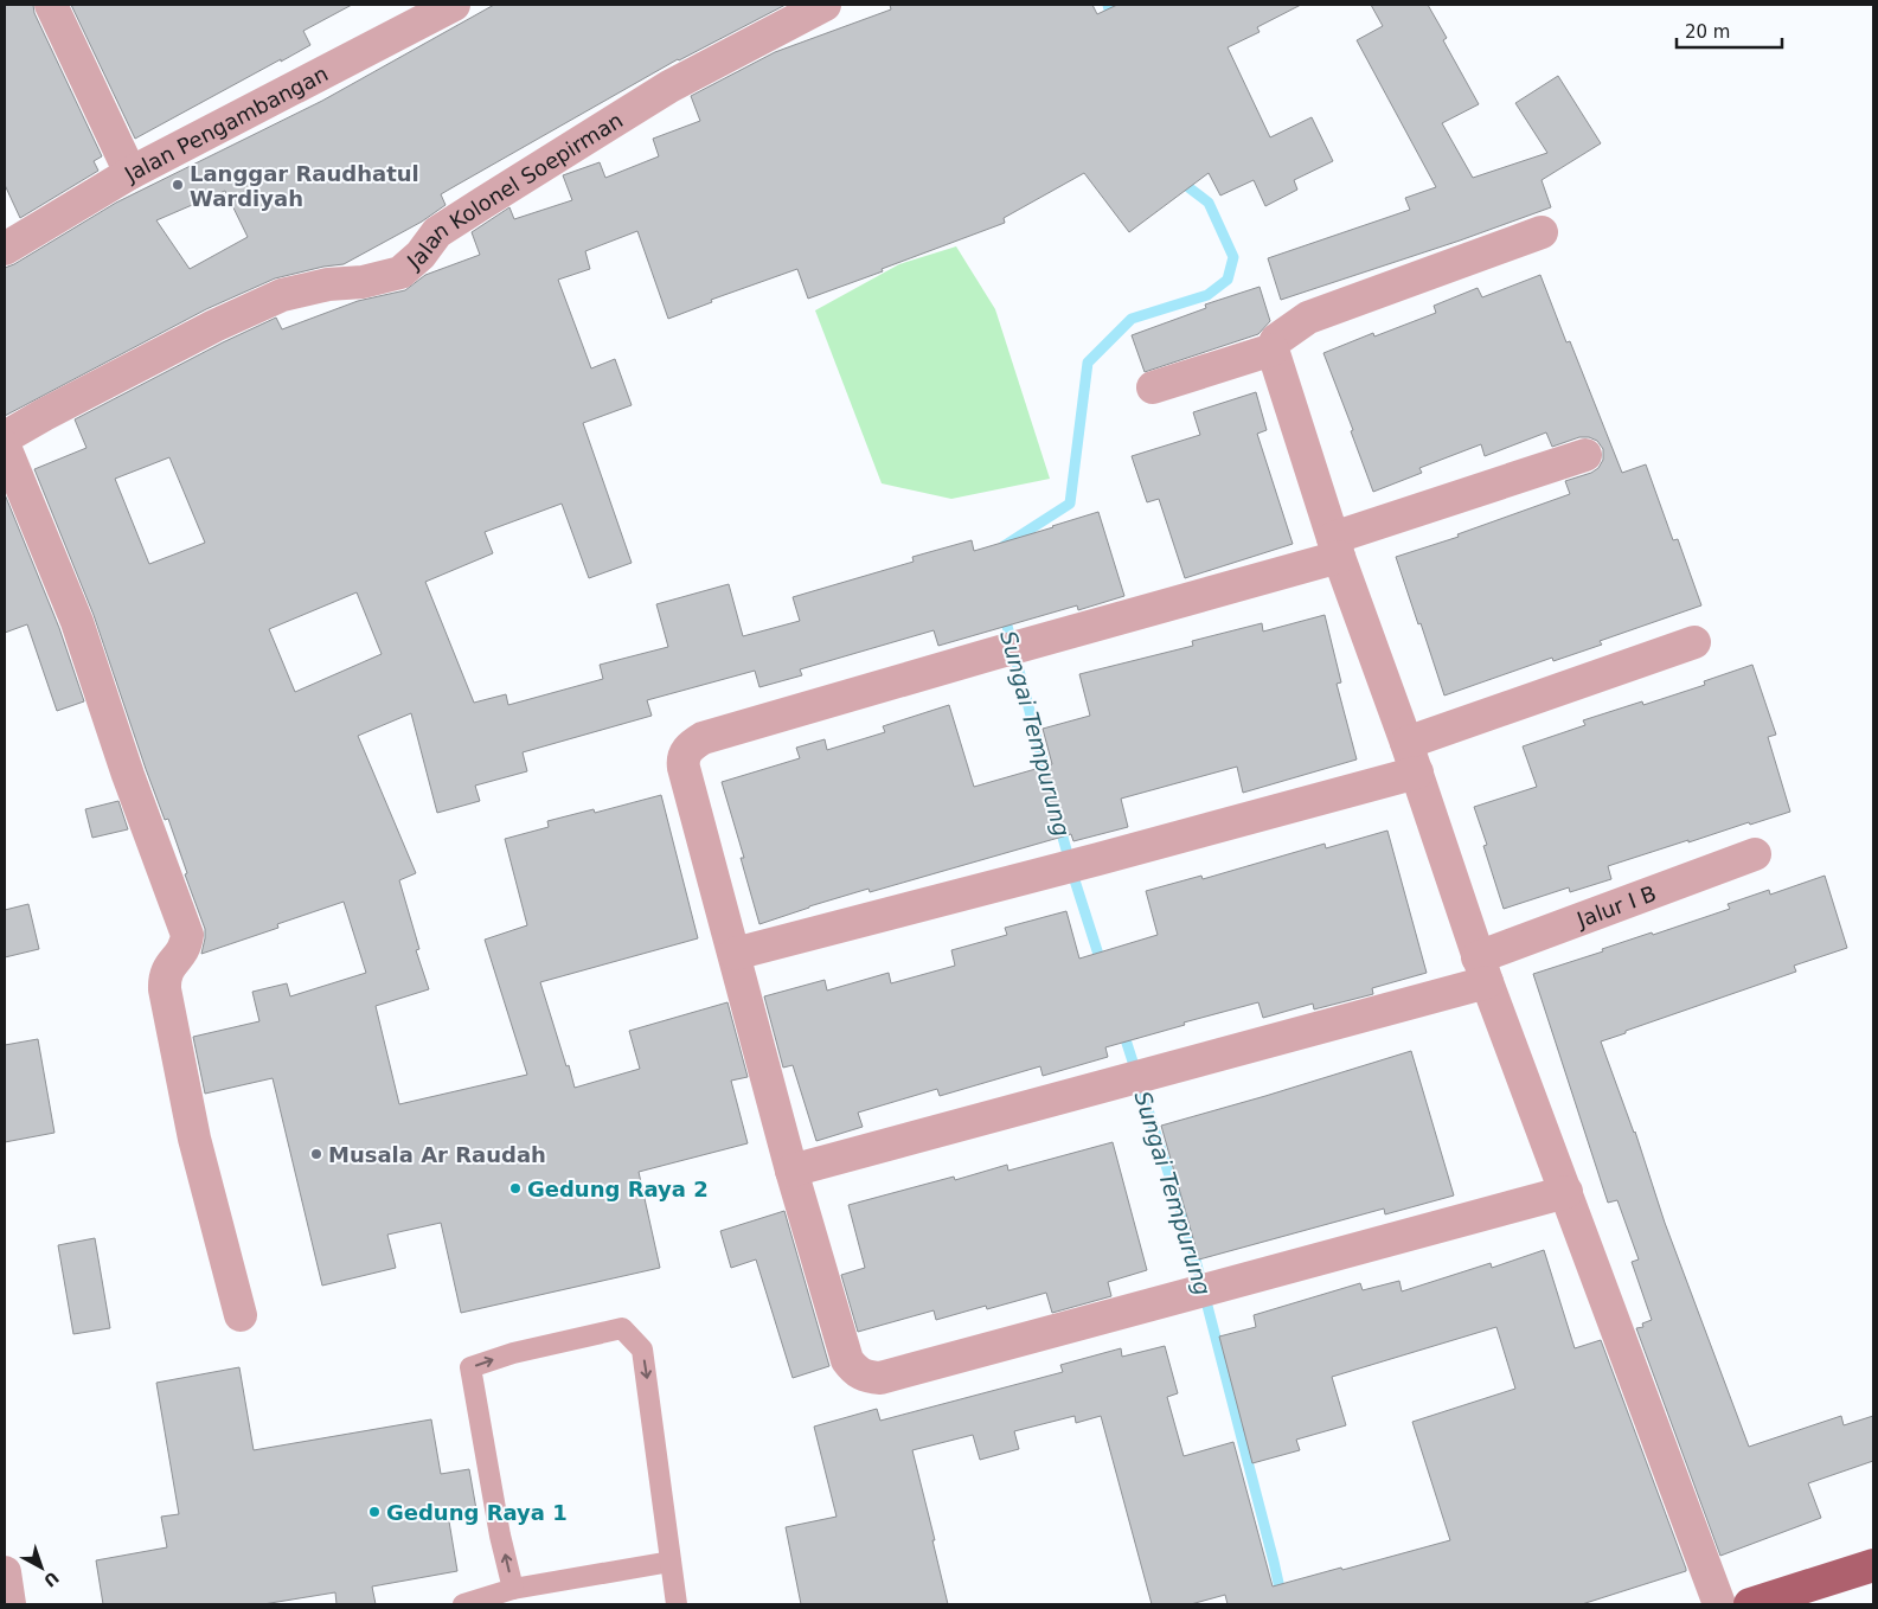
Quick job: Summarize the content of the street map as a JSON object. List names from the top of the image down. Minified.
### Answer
{"streets":{"street":["Jalan Pengambangan","Jalan Kolonel Soepirman","Jalur I B"]},"water":["Sungai Tempurung"],"places":["Langgar Raudhatul Wardiyah","Musala Ar Raudah","Gedung Raya 2","Gedung Raya 1"],"scale_bar":"20 m","north":"bottom right"}
